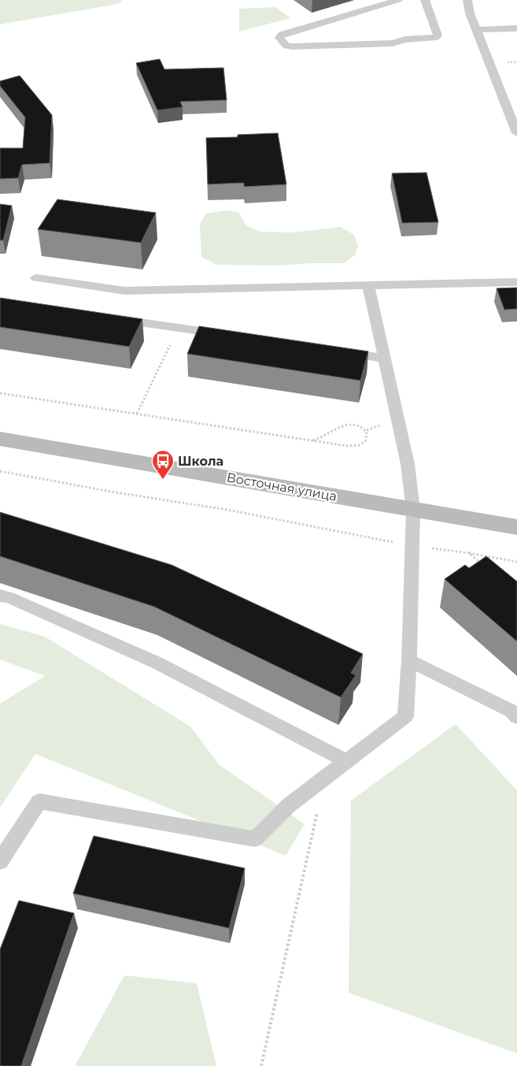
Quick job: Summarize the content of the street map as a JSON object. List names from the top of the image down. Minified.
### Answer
{"streets":{"main road":["Восточная улица"]},"places":{"bus stop":["Школа"]}}
